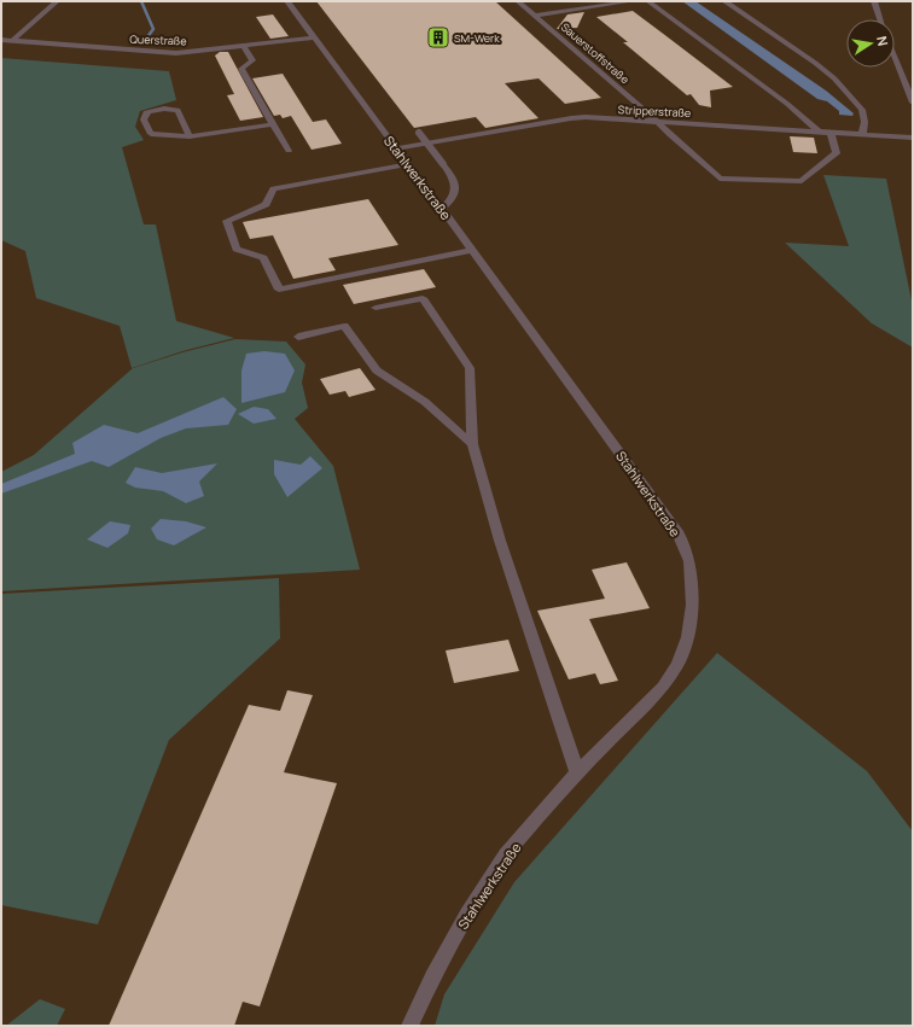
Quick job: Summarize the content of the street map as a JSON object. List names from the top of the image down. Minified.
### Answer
{"streets":{"street":["Querstraße","Sauerstoffstraße","Stripperstraße","Stahlwerkstraße"]},"crossings":[["Querstraße","Stahlwerkstraße"],["Sauerstoffstraße","Stripperstraße"],["Stripperstraße","Stahlwerkstraße"]],"places":{"building":["SM-Werk"]},"north":"right"}
